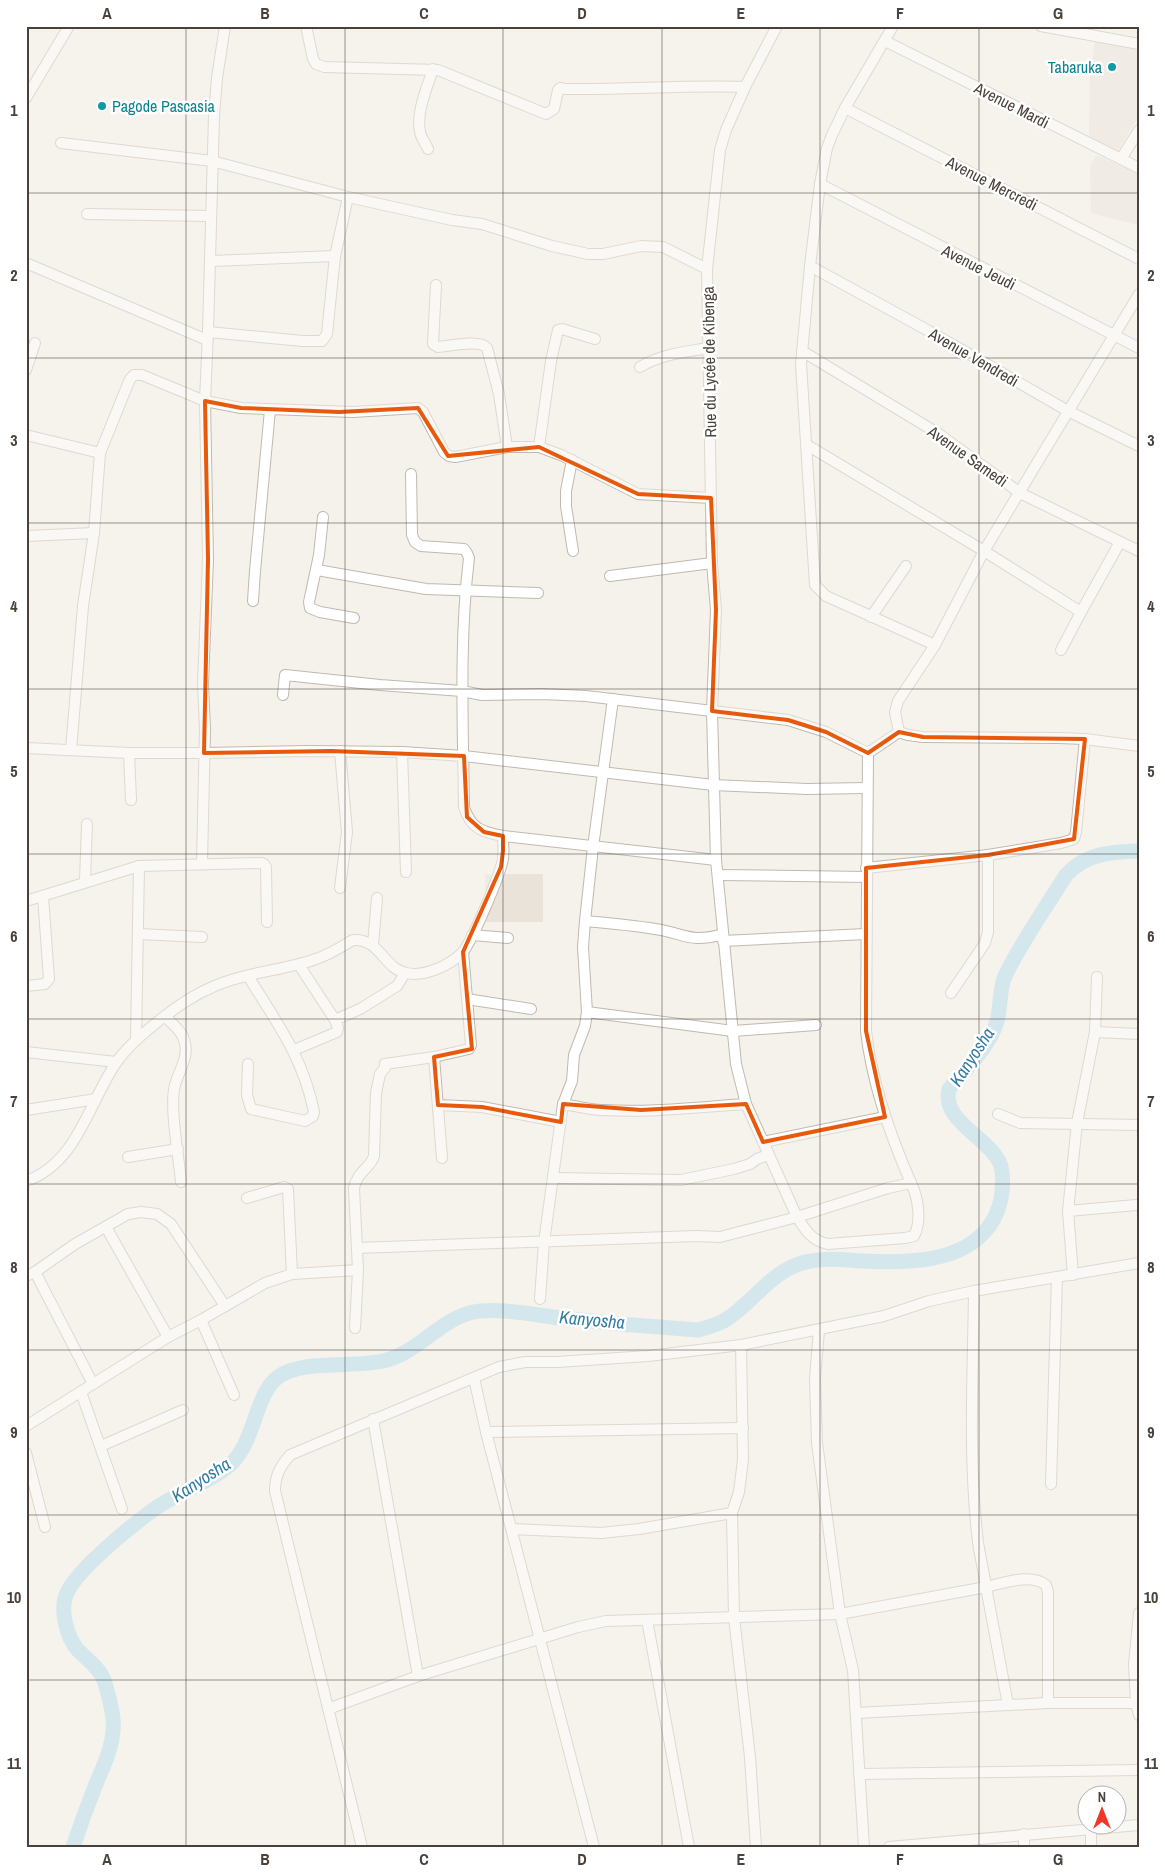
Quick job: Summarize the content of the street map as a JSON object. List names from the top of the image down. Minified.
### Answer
{"streets":{"street":["Avenue Mardi","Avenue Mercredi","Avenue Jeudi","Avenue Vendredi","Rue du Lycée de Kibenga","Avenue Samedi"]},"water":["Kanyosha"],"places":["Tabaruka","Pagode Pascasia"],"north":"top","grid":{"columns":["A","B","C","D","E","F","G"],"rows":["1","2","3","4","5","6","7","8","9","10","11"]}}
